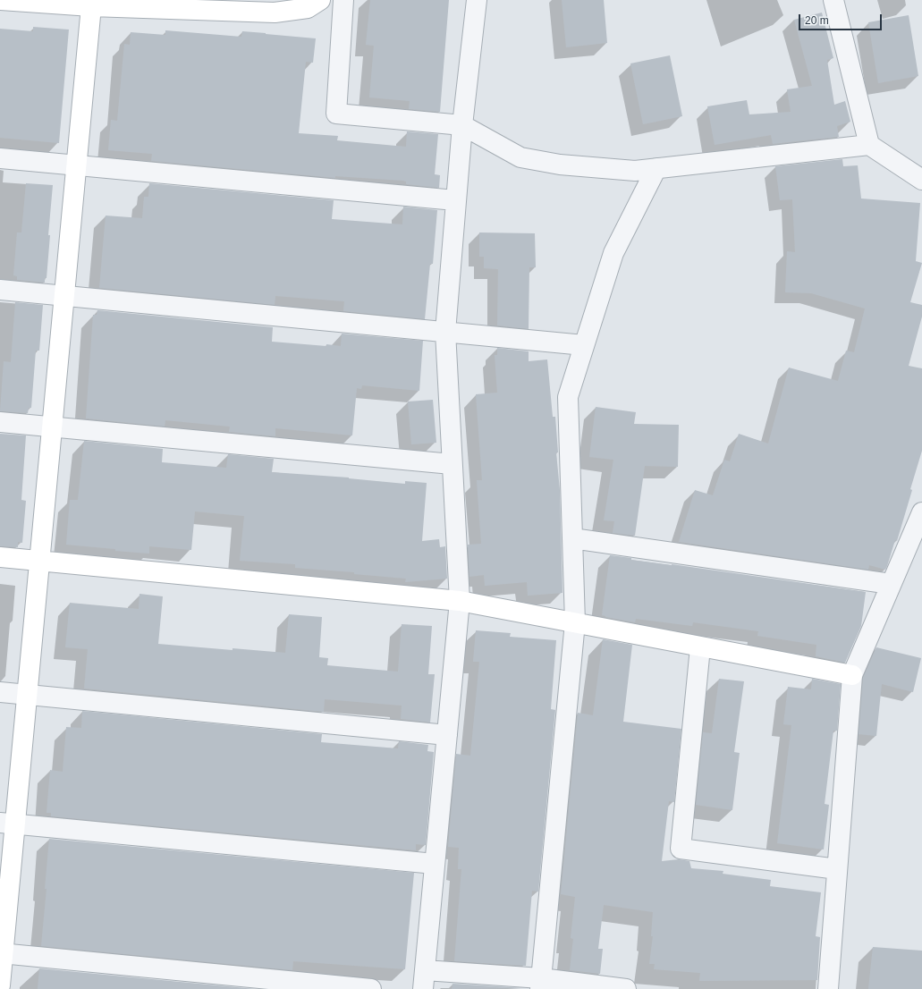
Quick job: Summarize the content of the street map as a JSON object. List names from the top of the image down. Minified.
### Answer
{"scale_bar":"20 m"}
